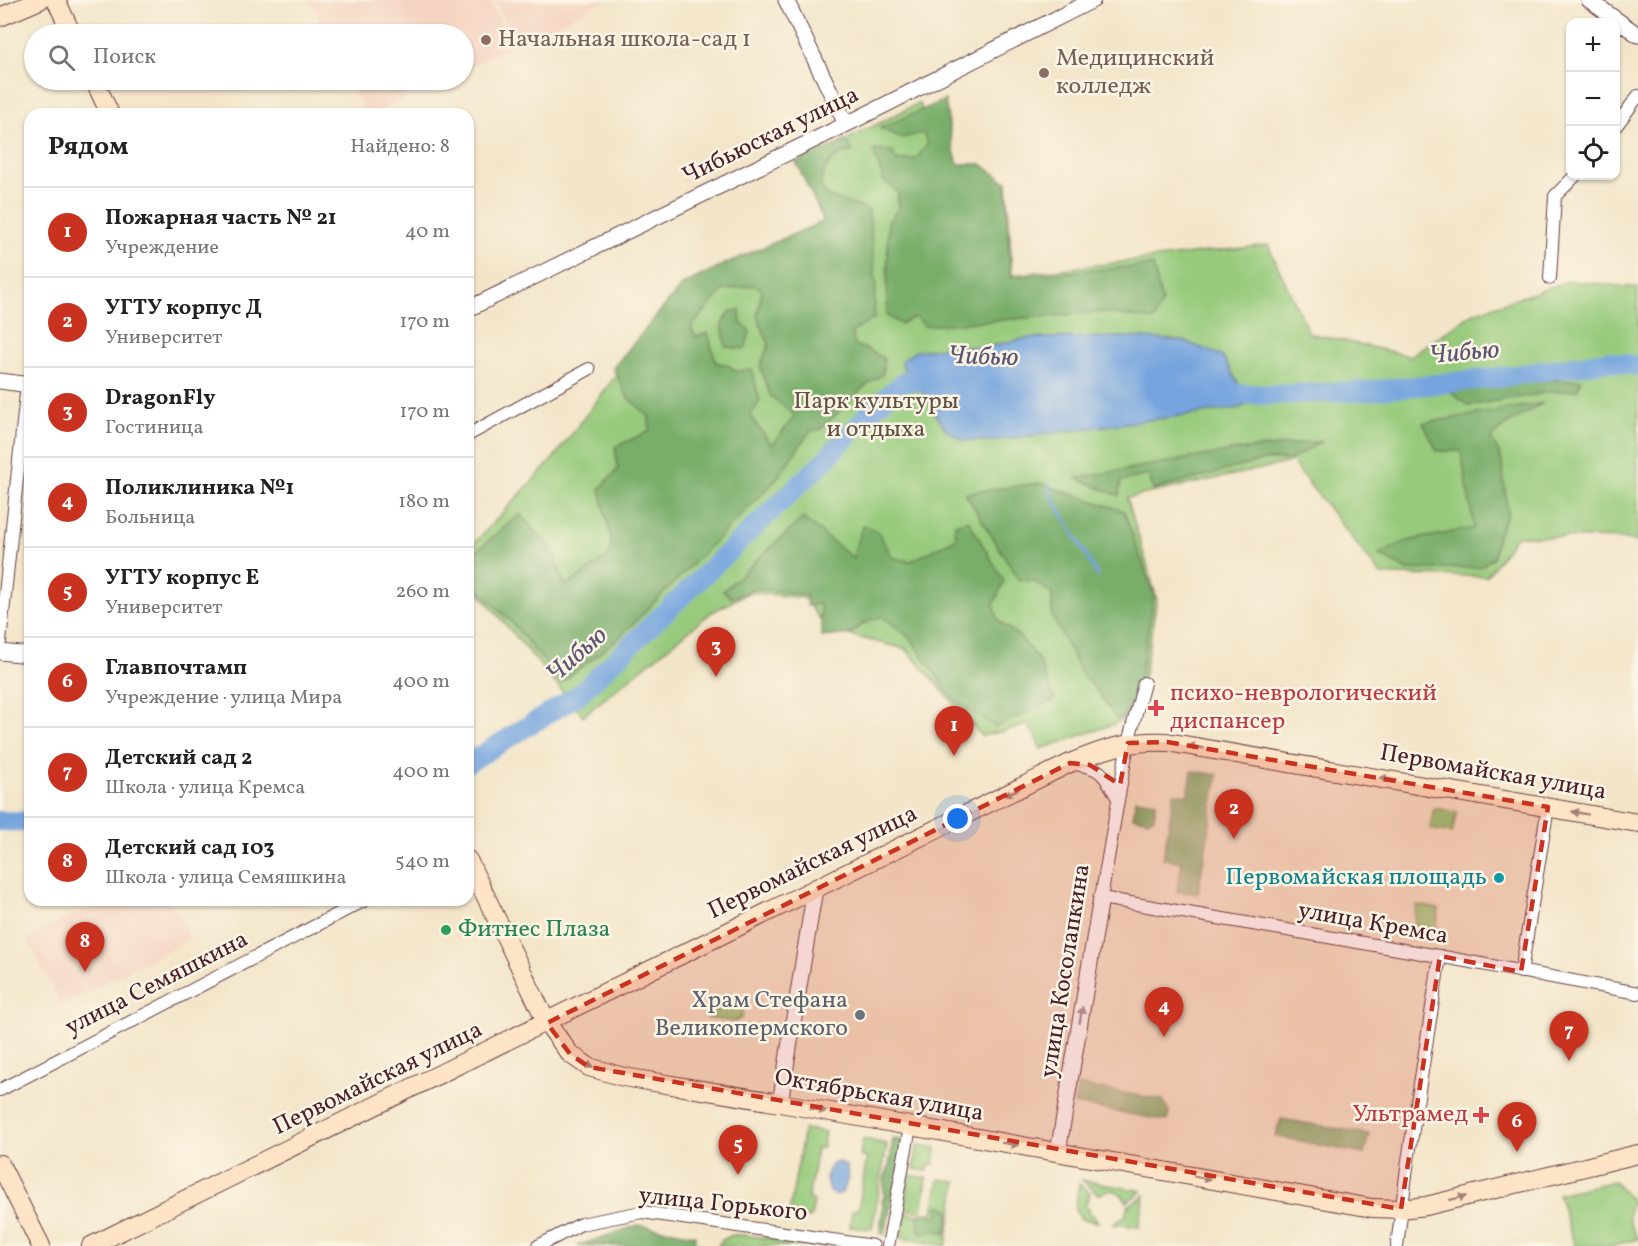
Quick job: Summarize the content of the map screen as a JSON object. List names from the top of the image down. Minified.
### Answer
{"streets":{"main road":["Первомайская улица","Октябрьская улица"],"street":["Чибьюская улица","улица Кремса","улица Косолапкина","улица Семяшкина","улица Горького"]},"crossings":[["Первомайская улица","улица Косолапкина"],["Первомайская улица","Октябрьская улица"],["улица Кремса","улица Косолапкина"],["улица Косолапкина","Октябрьская улица"]],"one_way":["Первомайская улица","улица Косолапкина","Октябрьская улица"],"water":["Чибью"],"parks":["Парк культуры и отдыха"],"places":{"other":["Начальная школа-сад 1","Медицинский колледж","Первомайская площадь","Фитнес Плаза","Храм Стефана Великопермского"],"health":["психо-неврологический диспансер","Ультрамед"]},"page":{"map_buttons":["+","−"],"search":"Поиск","heading":["Рядом","Найдено: 8"],"list":[{"mark":"1","name":"Пожарная часть № 21","note":"Учреждение","value":"40 m"},{"mark":"2","name":"УГТУ корпус Д","note":"Университет","value":"170 m"},{"mark":"3","name":"DragonFly","note":"Гостиница","value":"170 m"},{"mark":"4","name":"Поликлиника №1","note":"Больница","value":"180 m"},{"mark":"5","name":"УГТУ корпус Е","note":"Университет","value":"260 m"},{"mark":"6","name":"Главпочтамп","note":"Учреждение · улица Мира","value":"400 m"},{"mark":"7","name":"Детский сад 2","note":"Школа · улица Кремса","value":"400 m"},{"mark":"8","name":"Детский сад 103","note":"Школа · улица Семяшкина","value":"540 m"}],"pins":["3","1","2","8","4","7","6","5"]}}
